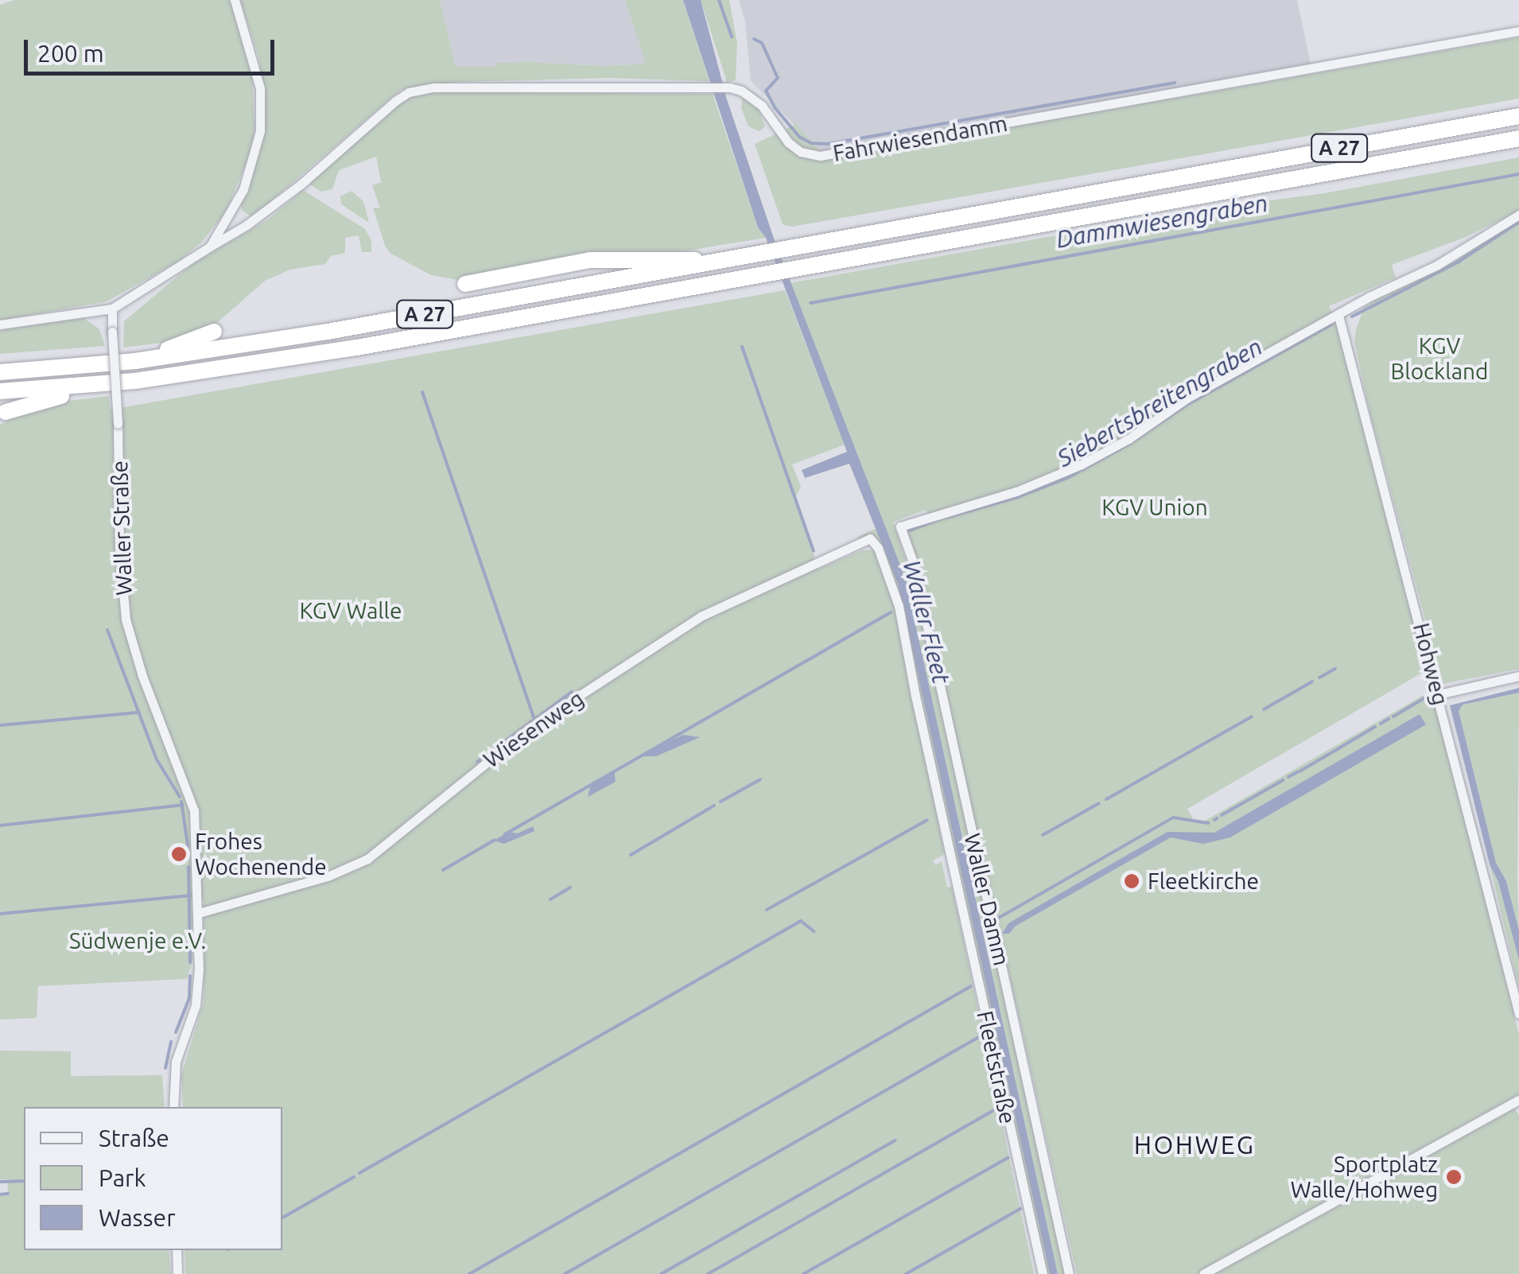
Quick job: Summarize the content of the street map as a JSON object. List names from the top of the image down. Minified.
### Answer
{"streets":{"highway":["A 27"],"street":["Fahrwiesendamm","Waller Straße","Hohweg","Wiesenweg","Waller Damm","Fleetstraße"]},"crossings":[["Waller Straße","Wiesenweg"],["Hohweg","Waller Damm"],["Wiesenweg","Fleetstraße"]],"districts":["HOHWEG"],"water":["Dammwiesengraben","Siebertsbreitengraben","Waller Fleet"],"parks":["KGV Blockland","KGV Union","KGV Walle","Südwenje e.V."],"places":["Frohes Wochenende","Fleetkirche","Sportplatz Walle/Hohweg"],"legend":["Straße","Park","Wasser"],"scale_bar":"200 m"}
